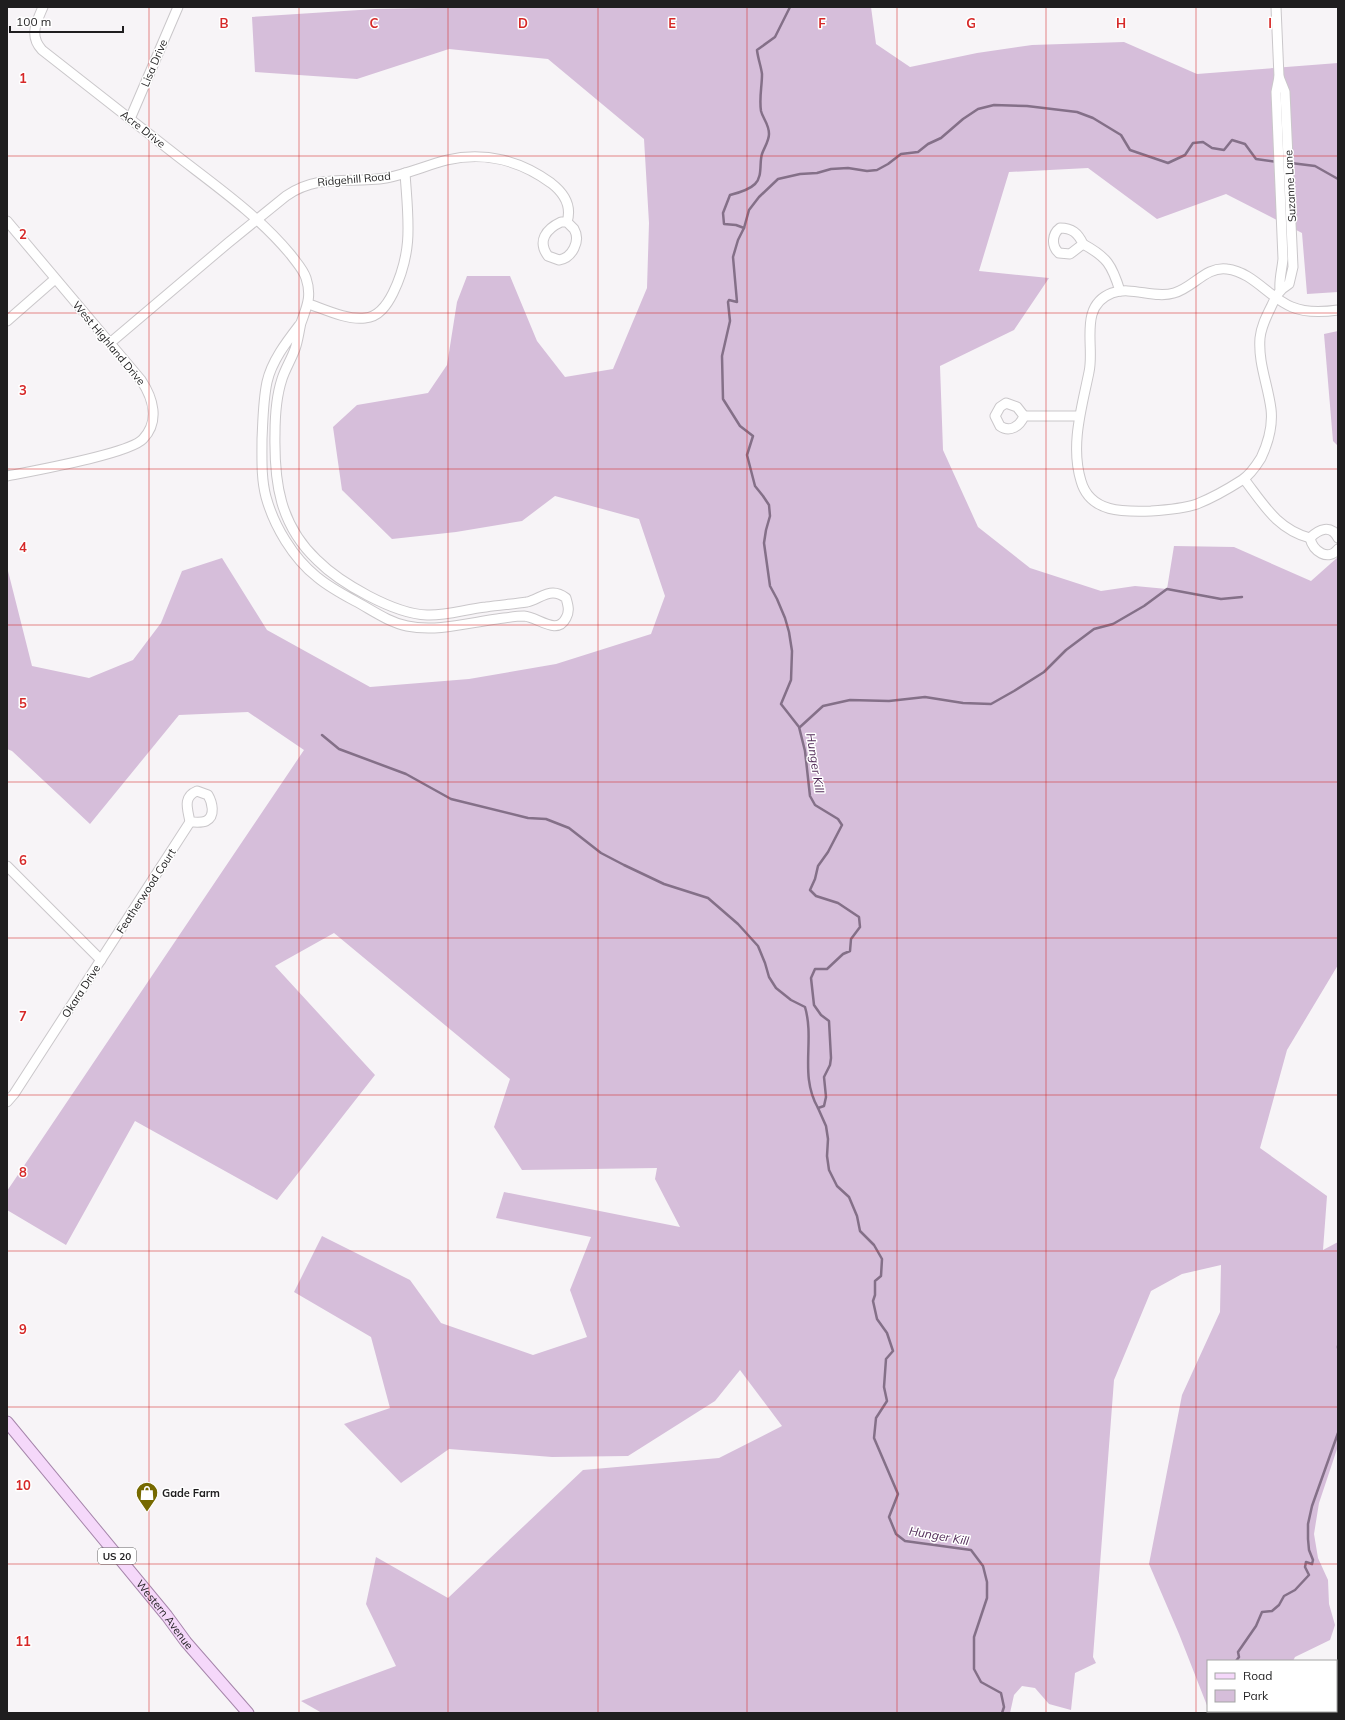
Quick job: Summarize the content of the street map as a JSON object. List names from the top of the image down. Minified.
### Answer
{"streets":{"main road":["US 20","Western Avenue"],"street":["Lisa Drive","Acre Drive","Ridgehill Road","Suzanne Lane","West Highland Drive","Featherwood Court","Okara Drive"]},"crossings":[["Lisa Drive","Acre Drive"],["Acre Drive","Ridgehill Road"],["Ridgehill Road","West Highland Drive"],["Featherwood Court","Okara Drive"]],"water":["Hunger Kill"],"places":{"shop":["Gade Farm"]},"legend":["Road","Park"],"scale_bar":"100 m","grid":{"columns":["B","C","D","E","F","G","H","I"],"rows":["1","2","3","4","5","6","7","8","9","10","11"]}}
